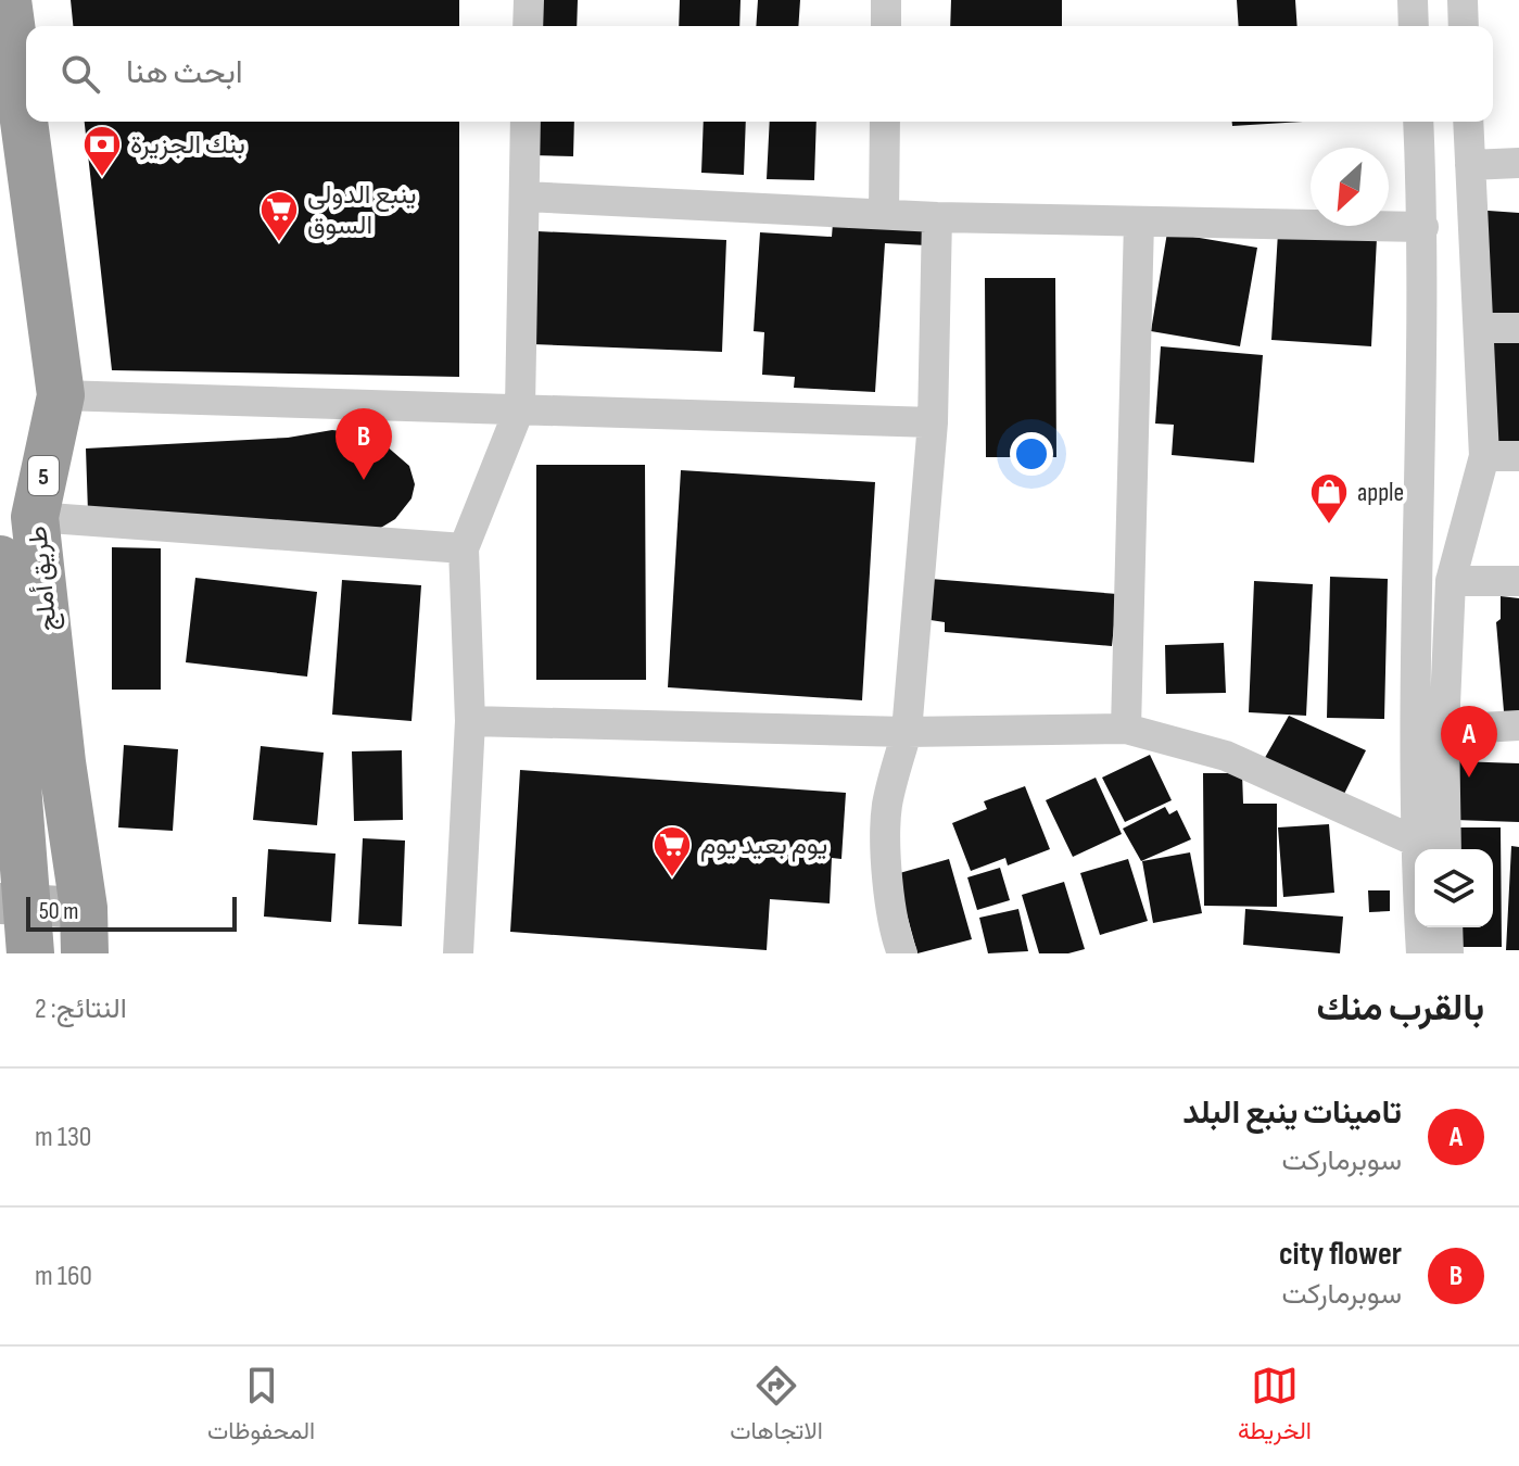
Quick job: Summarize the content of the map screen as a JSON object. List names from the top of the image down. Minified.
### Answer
{"streets":{"highway":["5","طريق أملج"]},"places":{"bank":["بنك الجزيرة"],"supermarket":["ينبع الدولى السوق","يوم بعيد يوم"],"shop":["apple"]},"scale_bar":"50 m","north":"bottom left","page":{"search":"ابحث هنا","pins":["B","A"],"scale":"50 m","heading":["بالقرب منك","النتائج: 2"],"list":[{"mark":"A","name":"تامينات ينبع البلد","note":"سوبرماركت","value":"130 m"},{"mark":"B","name":"city flower","note":"سوبرماركت","value":"160 m"}],"nav":["الخريطة","الاتجاهات","المحفوظات"]}}
